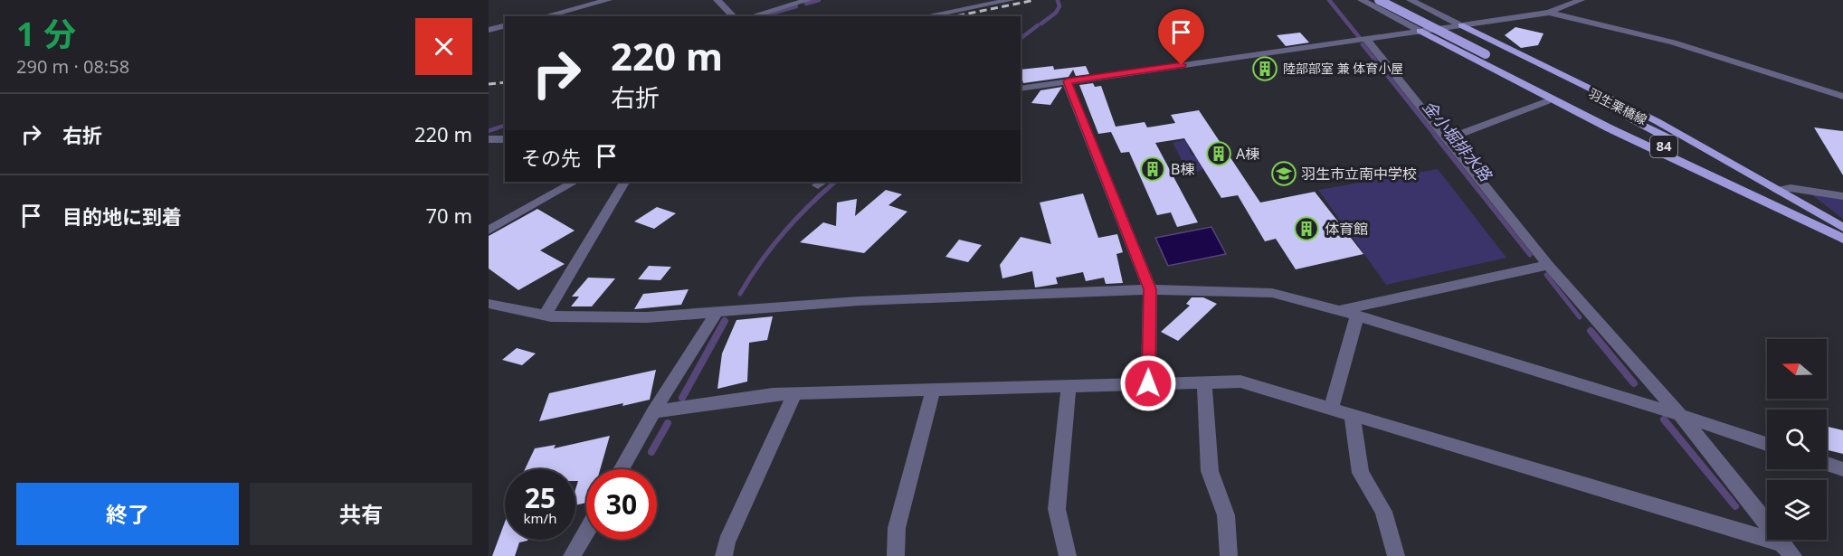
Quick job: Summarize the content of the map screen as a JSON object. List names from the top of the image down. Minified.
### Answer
{"streets":{"main road":["羽生栗橋線","84"]},"water":["金小堀排水路"],"places":{"building":["陸部部室 兼 体育小屋","A棟","B棟","体育館"],"school or university":["羽生市立南中学校"]},"north":"left","page":{"heading":["1 分","290 m · 08:58"],"turn":["220 m","右折"],"list":[{"name":"右折","value":"220 m"},{"name":"目的地に到着","value":"70 m"}],"then":"その先","speed":"25 km/h","limit":"30","buttons":["終了","共有"]}}
